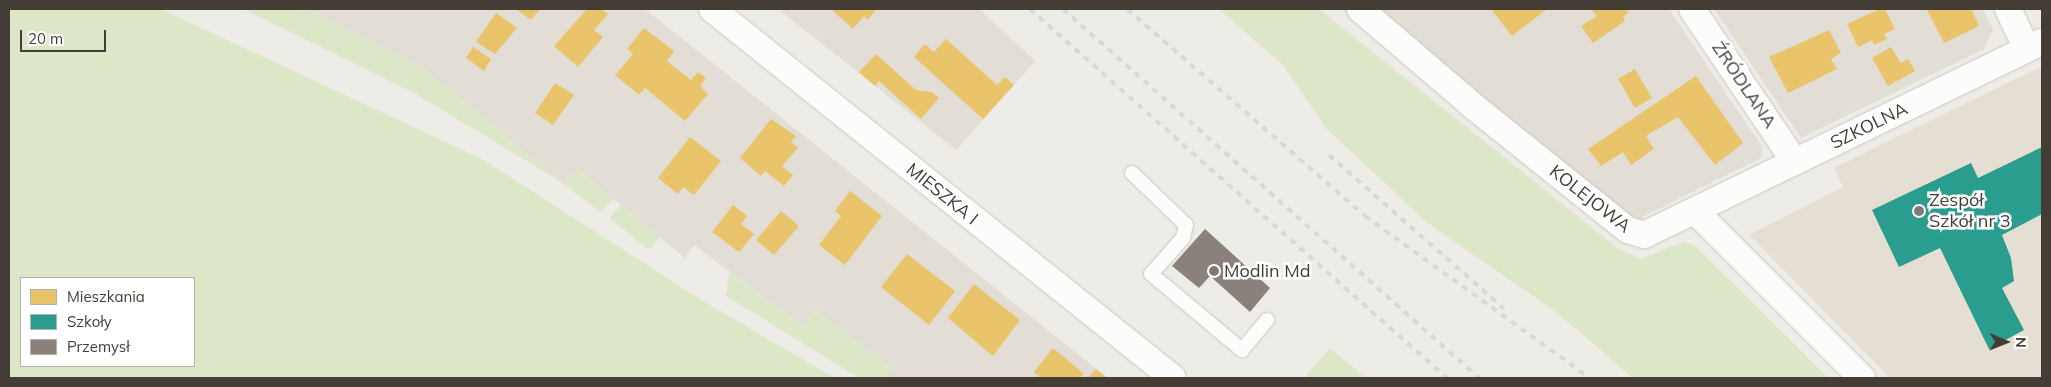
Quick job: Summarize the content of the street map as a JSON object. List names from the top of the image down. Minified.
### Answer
{"streets":{"street":["ŹRÓDLANA","SZKOLNA","MIESZKA I","KOLEJOWA"]},"crossings":[["ŹRÓDLANA","SZKOLNA"],["SZKOLNA","KOLEJOWA"]],"places":["Zespół Szkół nr 3","Modlin Md"],"legend":["Mieszkania","Szkoły","Przemysł"],"scale_bar":"20 m","north":"right"}
